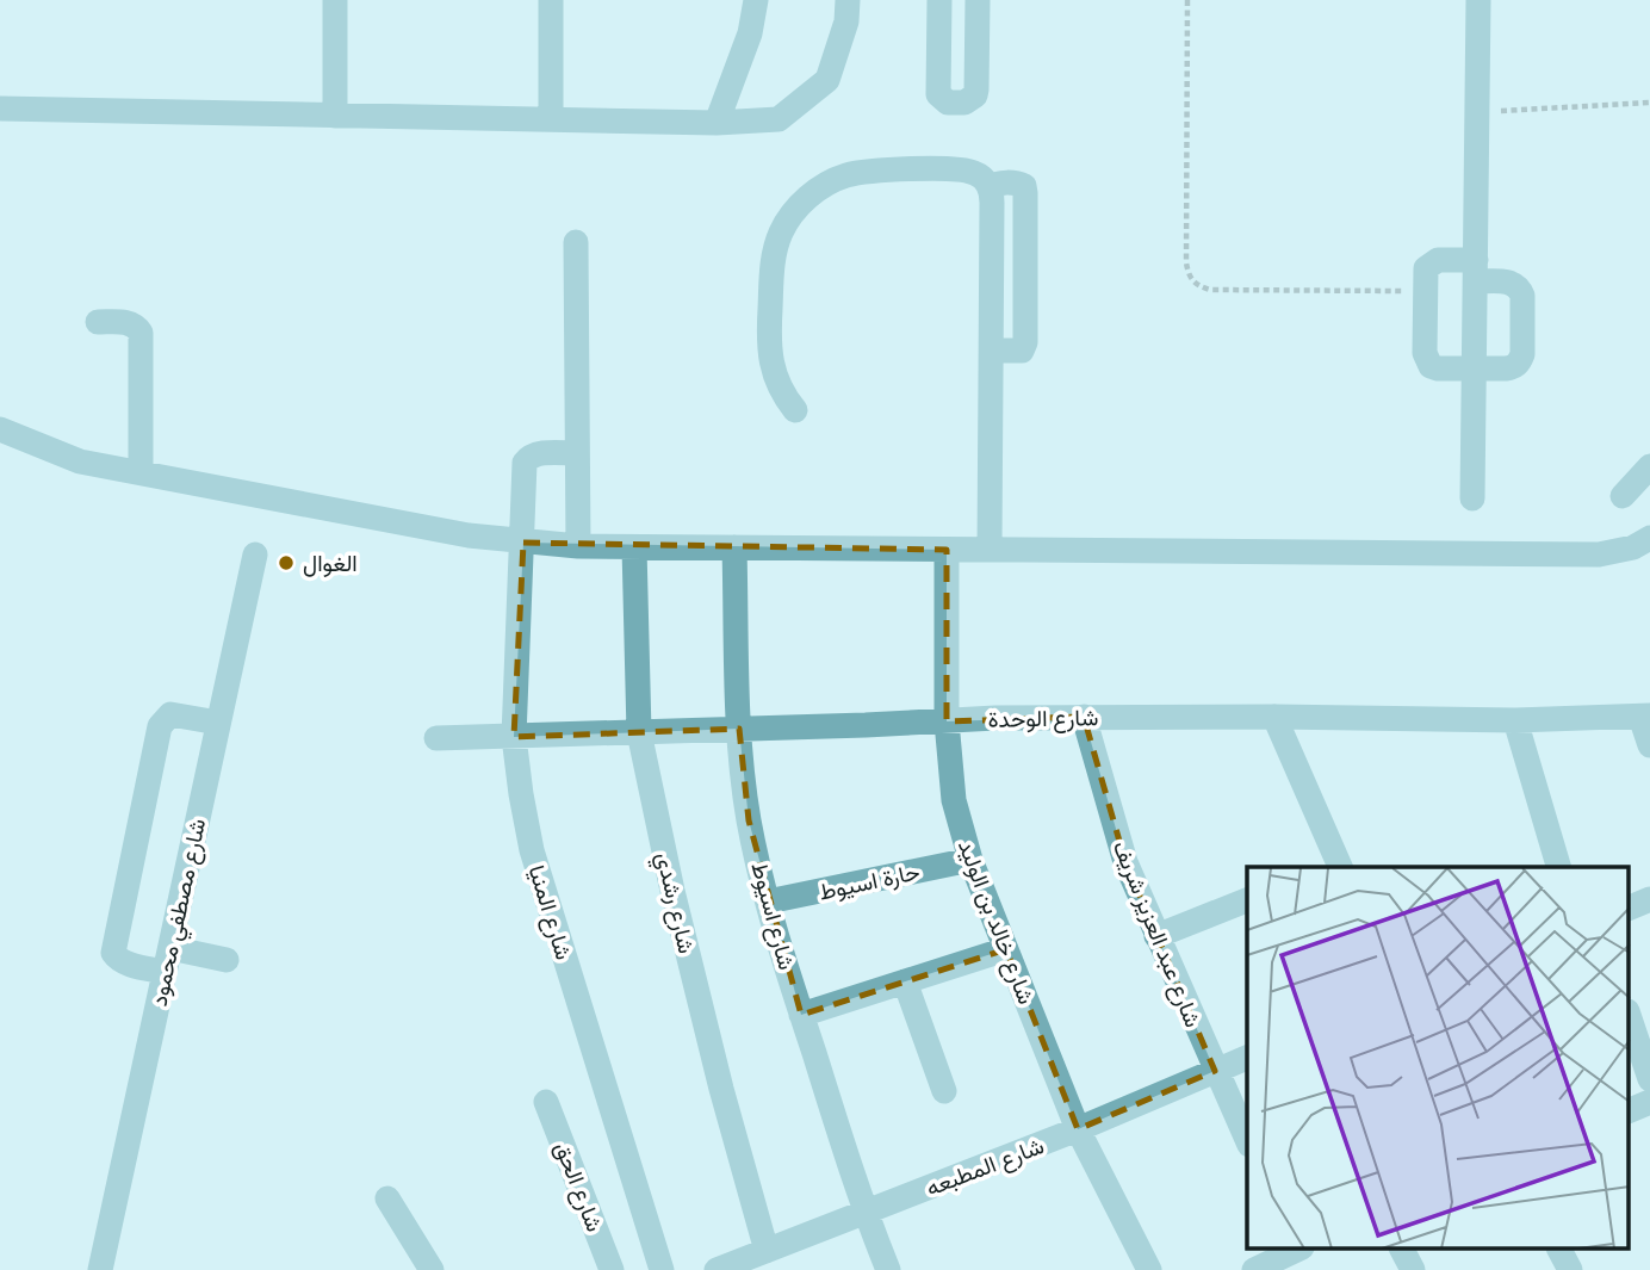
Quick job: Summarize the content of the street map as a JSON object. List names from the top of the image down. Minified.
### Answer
{"streets":{"street":["شارع الوحدة","حارة اسيوط","شارع رشدي","شارع مصطفي محمود","شارع المنيا","شارع اسيوط","شارع خالد بن الوليد","شارع عبد العزيز شريف","شارع المطبعه","شارع الحق"]},"crossings":[["شارع الوحدة","شارع رشدي"],["شارع الوحدة","شارع المنيا"],["شارع الوحدة","شارع اسيوط"],["شارع الوحدة","شارع خالد بن الوليد"],["شارع الوحدة","شارع عبد العزيز شريف"],["حارة اسيوط","شارع اسيوط"],["حارة اسيوط","شارع خالد بن الوليد"],["شارع رشدي","شارع المطبعه"],["شارع اسيوط","شارع المطبعه"],["شارع خالد بن الوليد","شارع المطبعه"],["شارع عبد العزيز شريف","شارع المطبعه"]],"places":["الغوال"]}
